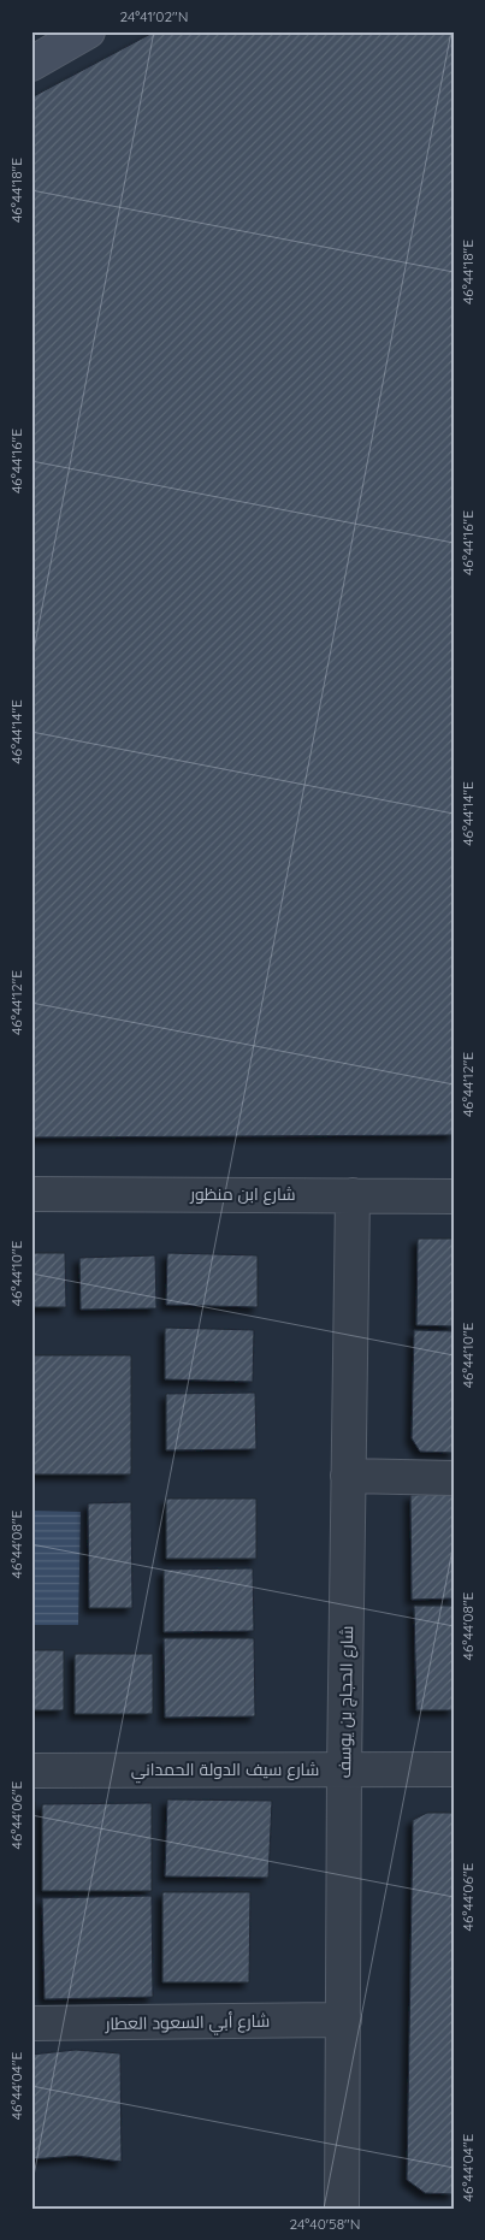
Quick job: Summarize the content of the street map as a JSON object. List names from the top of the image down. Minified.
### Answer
{"streets":{"street":["شارع ابن منظور","شارع الحجاج بن يوسف","شارع سيف الدولة الحمداني","شارع أبي السعود العطار"]},"crossings":[["شارع ابن منظور","شارع الحجاج بن يوسف"],["شارع الحجاج بن يوسف","شارع سيف الدولة الحمداني"],["شارع الحجاج بن يوسف","شارع أبي السعود العطار"]],"coordinates":["24°41'02\"N","46°44'18\"E","46°44'16\"E","46°44'14\"E","46°44'12\"E","46°44'10\"E","46°44'08\"E","46°44'06\"E","46°44'04\"E","24°40'58\"N"]}
